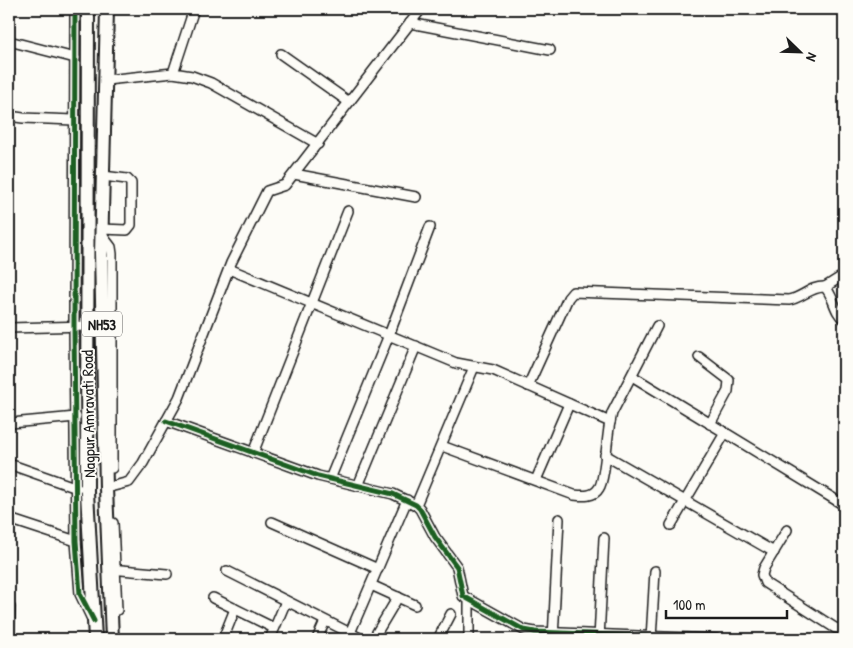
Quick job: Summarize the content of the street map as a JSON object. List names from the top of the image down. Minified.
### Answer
{"streets":{"highway":["NH53","Nagpur Amravati Road"]},"scale_bar":"100 m","north":"bottom right"}
